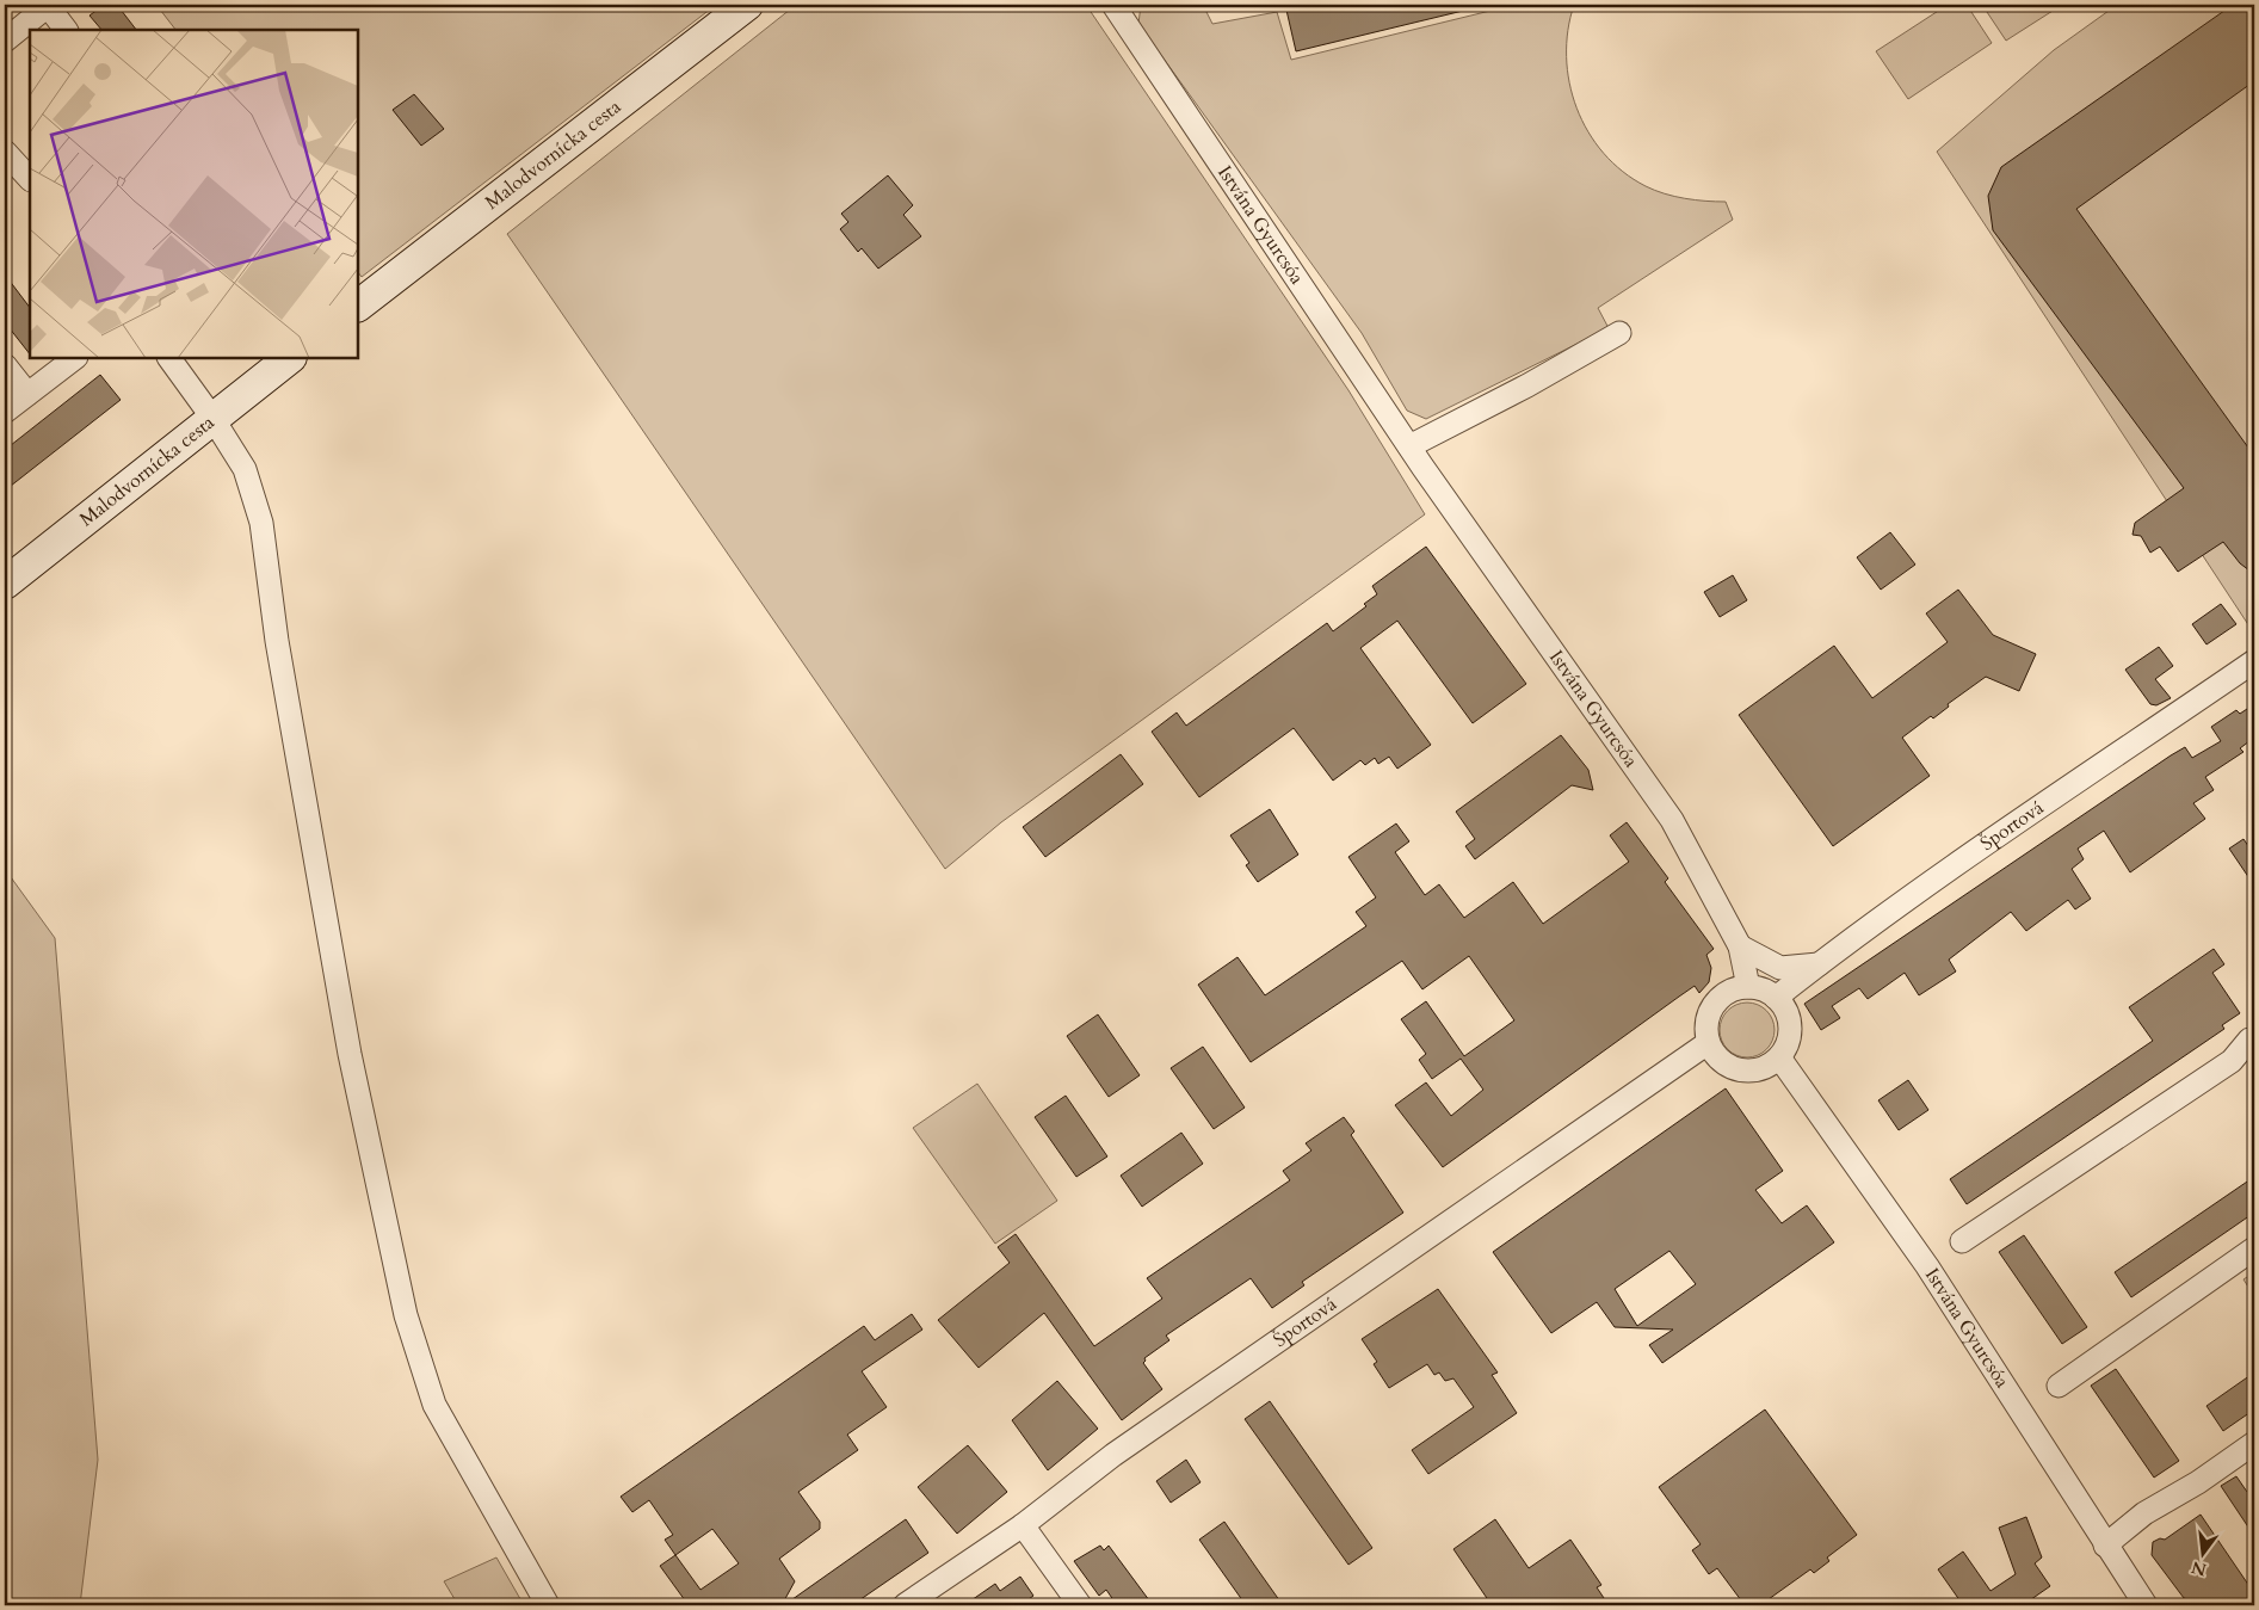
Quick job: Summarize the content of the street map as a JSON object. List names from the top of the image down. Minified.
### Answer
{"streets":{"street":["Malodvornícka cesta","Istvána Gyurcsóa","Športová"]},"crossings":[["Istvána Gyurcsóa","Športová"]],"north":"bottom"}
